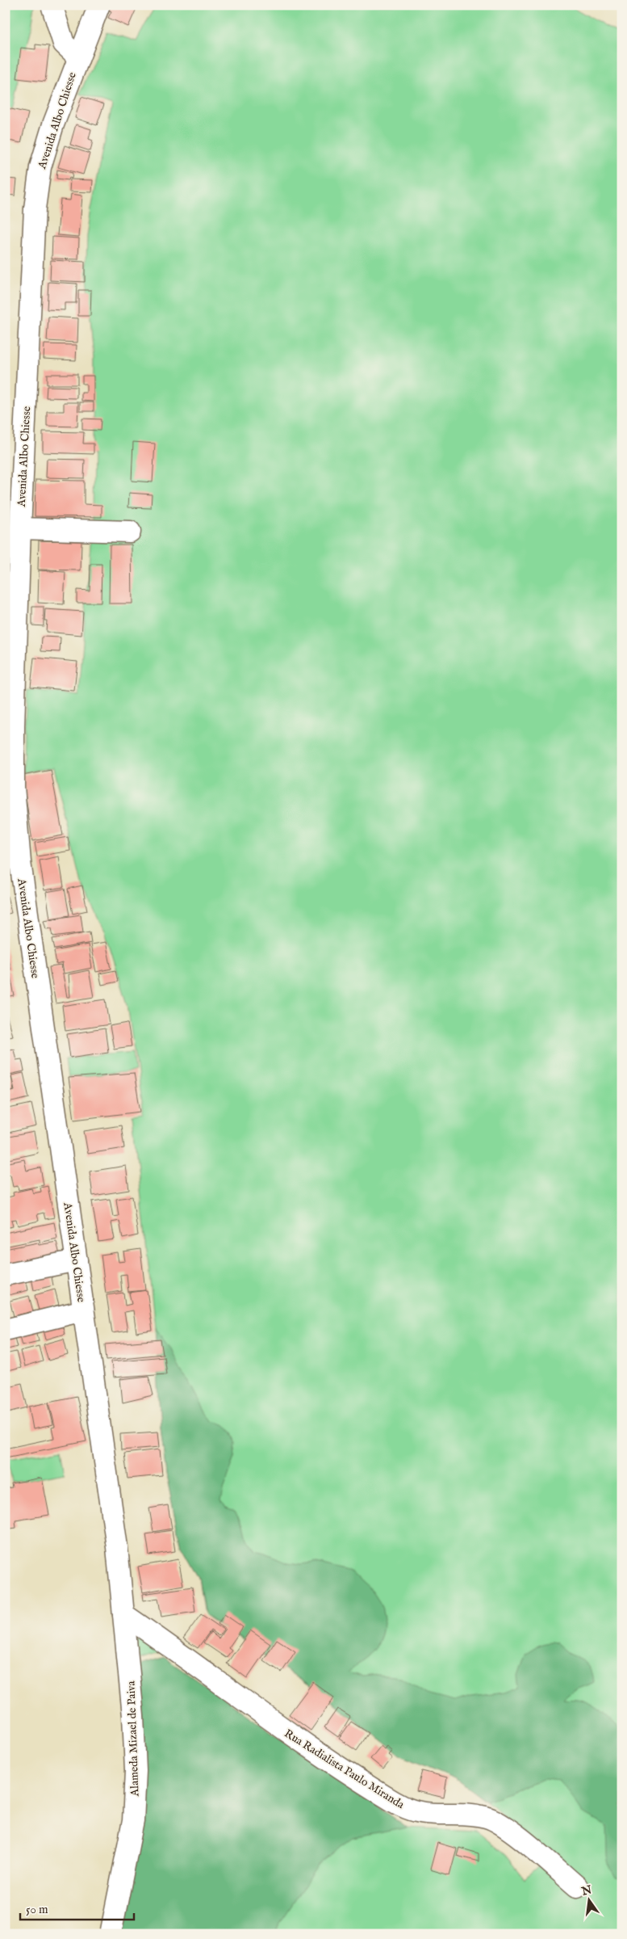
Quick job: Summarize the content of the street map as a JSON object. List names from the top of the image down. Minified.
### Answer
{"streets":{"street":["Avenida Albo Chiesse","Alameda Mizael de Paiva","Rua Radialista Paulo Miranda"]},"crossings":[["Avenida Albo Chiesse","Alameda Mizael de Paiva"],["Avenida Albo Chiesse","Rua Radialista Paulo Miranda"],["Alameda Mizael de Paiva","Rua Radialista Paulo Miranda"]],"scale_bar":"50 m","north":"top"}
